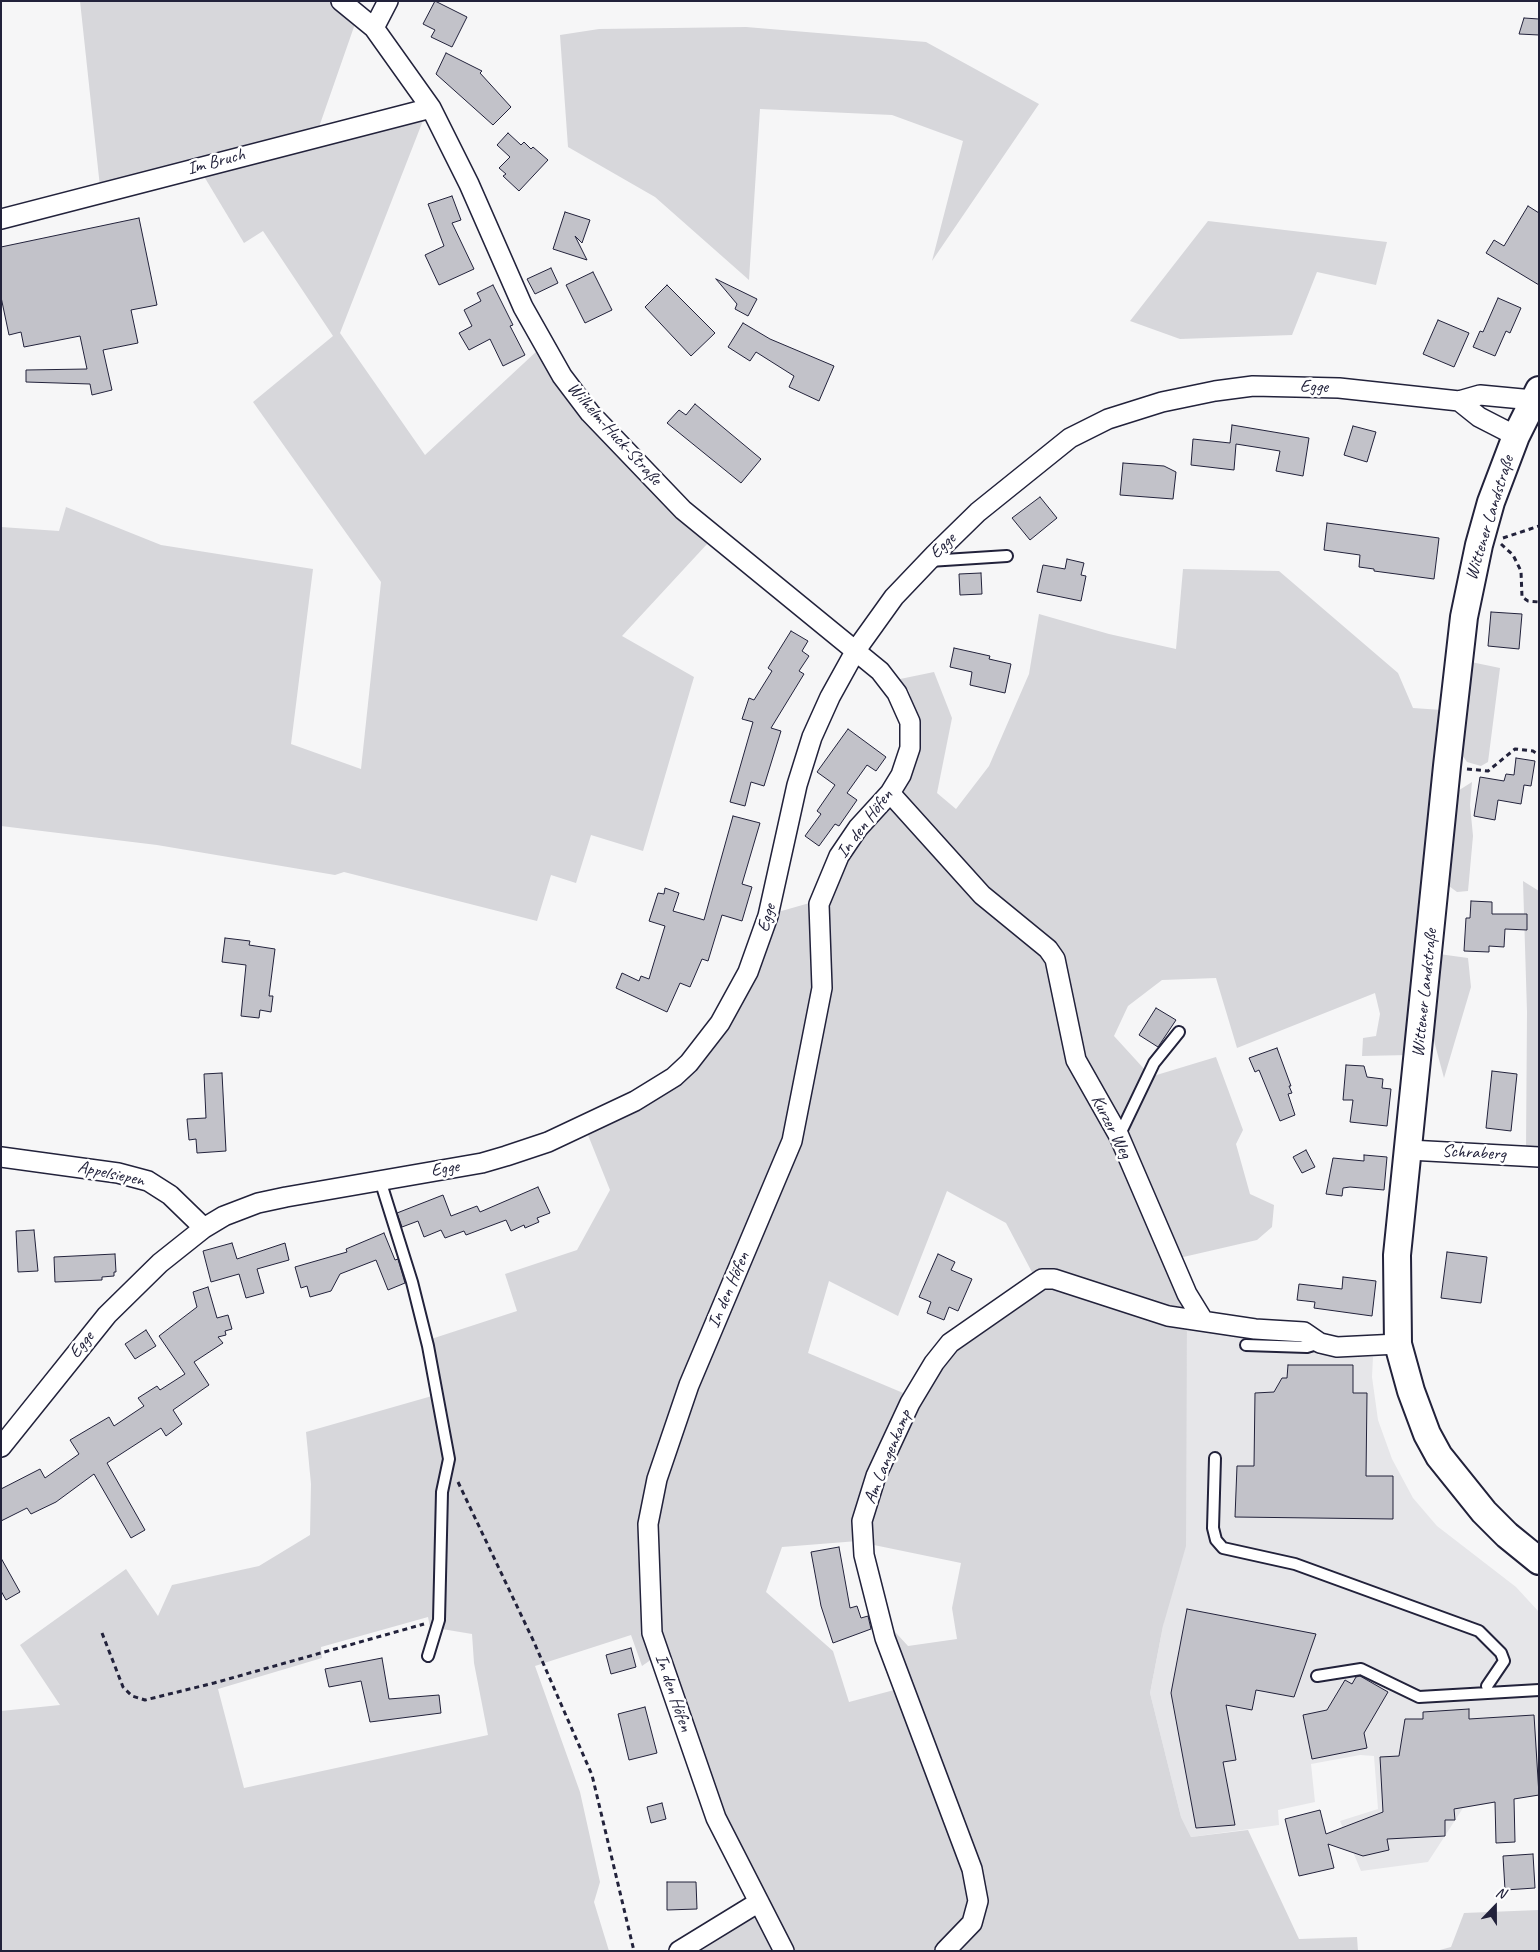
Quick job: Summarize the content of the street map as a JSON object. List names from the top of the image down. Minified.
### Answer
{"streets":{"main road":["Wittener Landstraße"],"street":["Im Bruch","Egge","Wilhelm-Huck-Straße","In den Höfen","Kurzer Weg","Schraberg","Appelsiepen","Am Langenkamp"]},"crossings":[["Im Bruch","Wilhelm-Huck-Straße"],["Egge","Wilhelm-Huck-Straße"],["Egge","Wittener Landstraße"],["Egge","In den Höfen"],["Egge","Appelsiepen"],["Wilhelm-Huck-Straße","In den Höfen"],["Wittener Landstraße","Schraberg"],["In den Höfen","Kurzer Weg"],["Kurzer Weg","Am Langenkamp"]],"north":"top"}
